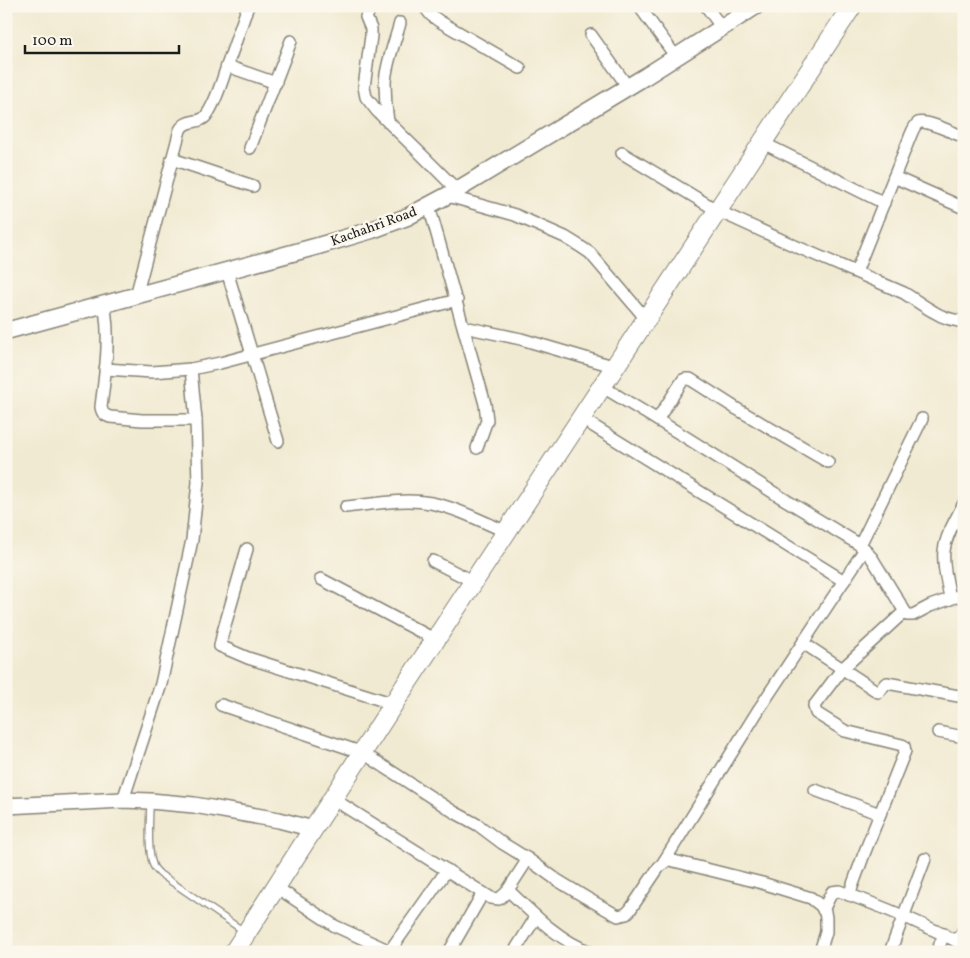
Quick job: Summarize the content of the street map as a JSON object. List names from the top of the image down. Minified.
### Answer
{"streets":{"main road":["Kachahri Road"]},"scale_bar":"100 m"}
